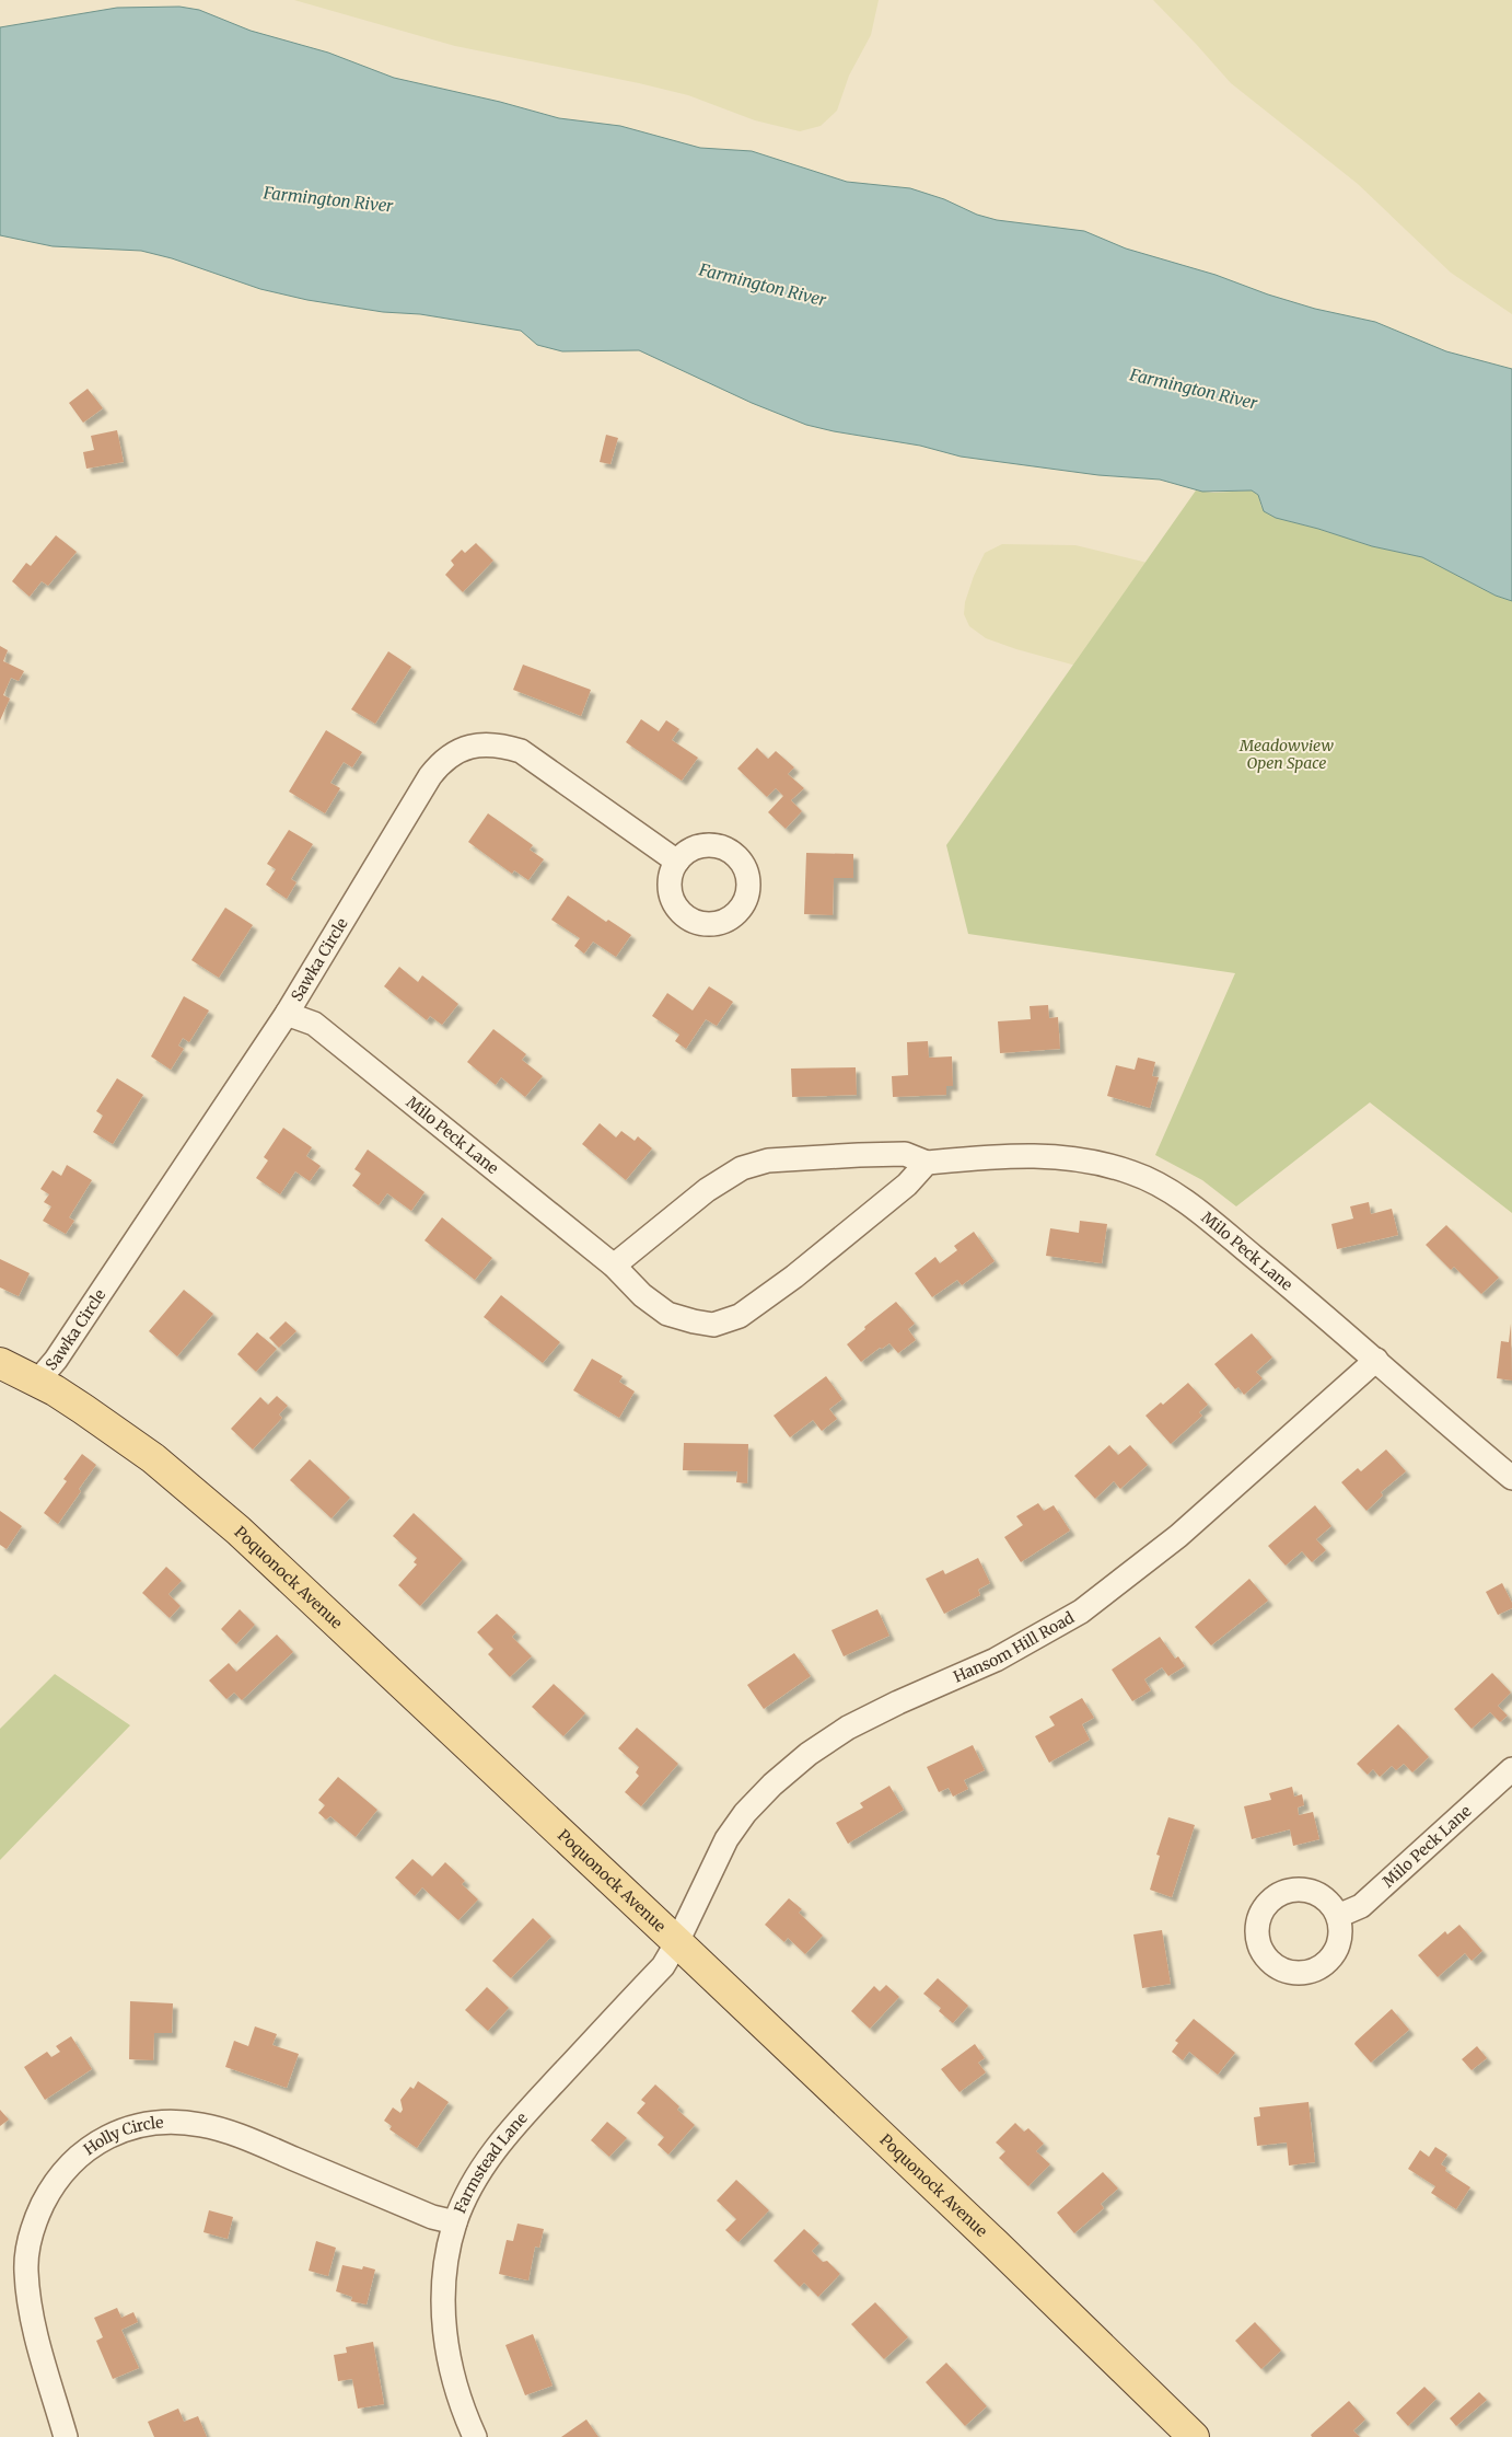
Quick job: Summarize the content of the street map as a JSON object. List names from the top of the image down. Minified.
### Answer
{"streets":{"main road":["Poquonock Avenue"],"street":["Sawka Circle","Milo Peck Lane","Hansom Hill Road","Holly Circle","Farmstead Lane"]},"crossings":[["Sawka Circle","Milo Peck Lane"],["Sawka Circle","Poquonock Avenue"],["Milo Peck Lane","Hansom Hill Road"],["Poquonock Avenue","Hansom Hill Road"],["Poquonock Avenue","Farmstead Lane"],["Hansom Hill Road","Farmstead Lane"],["Holly Circle","Farmstead Lane"]],"water":["Farmington River"],"parks":["Meadowview Open Space"]}
